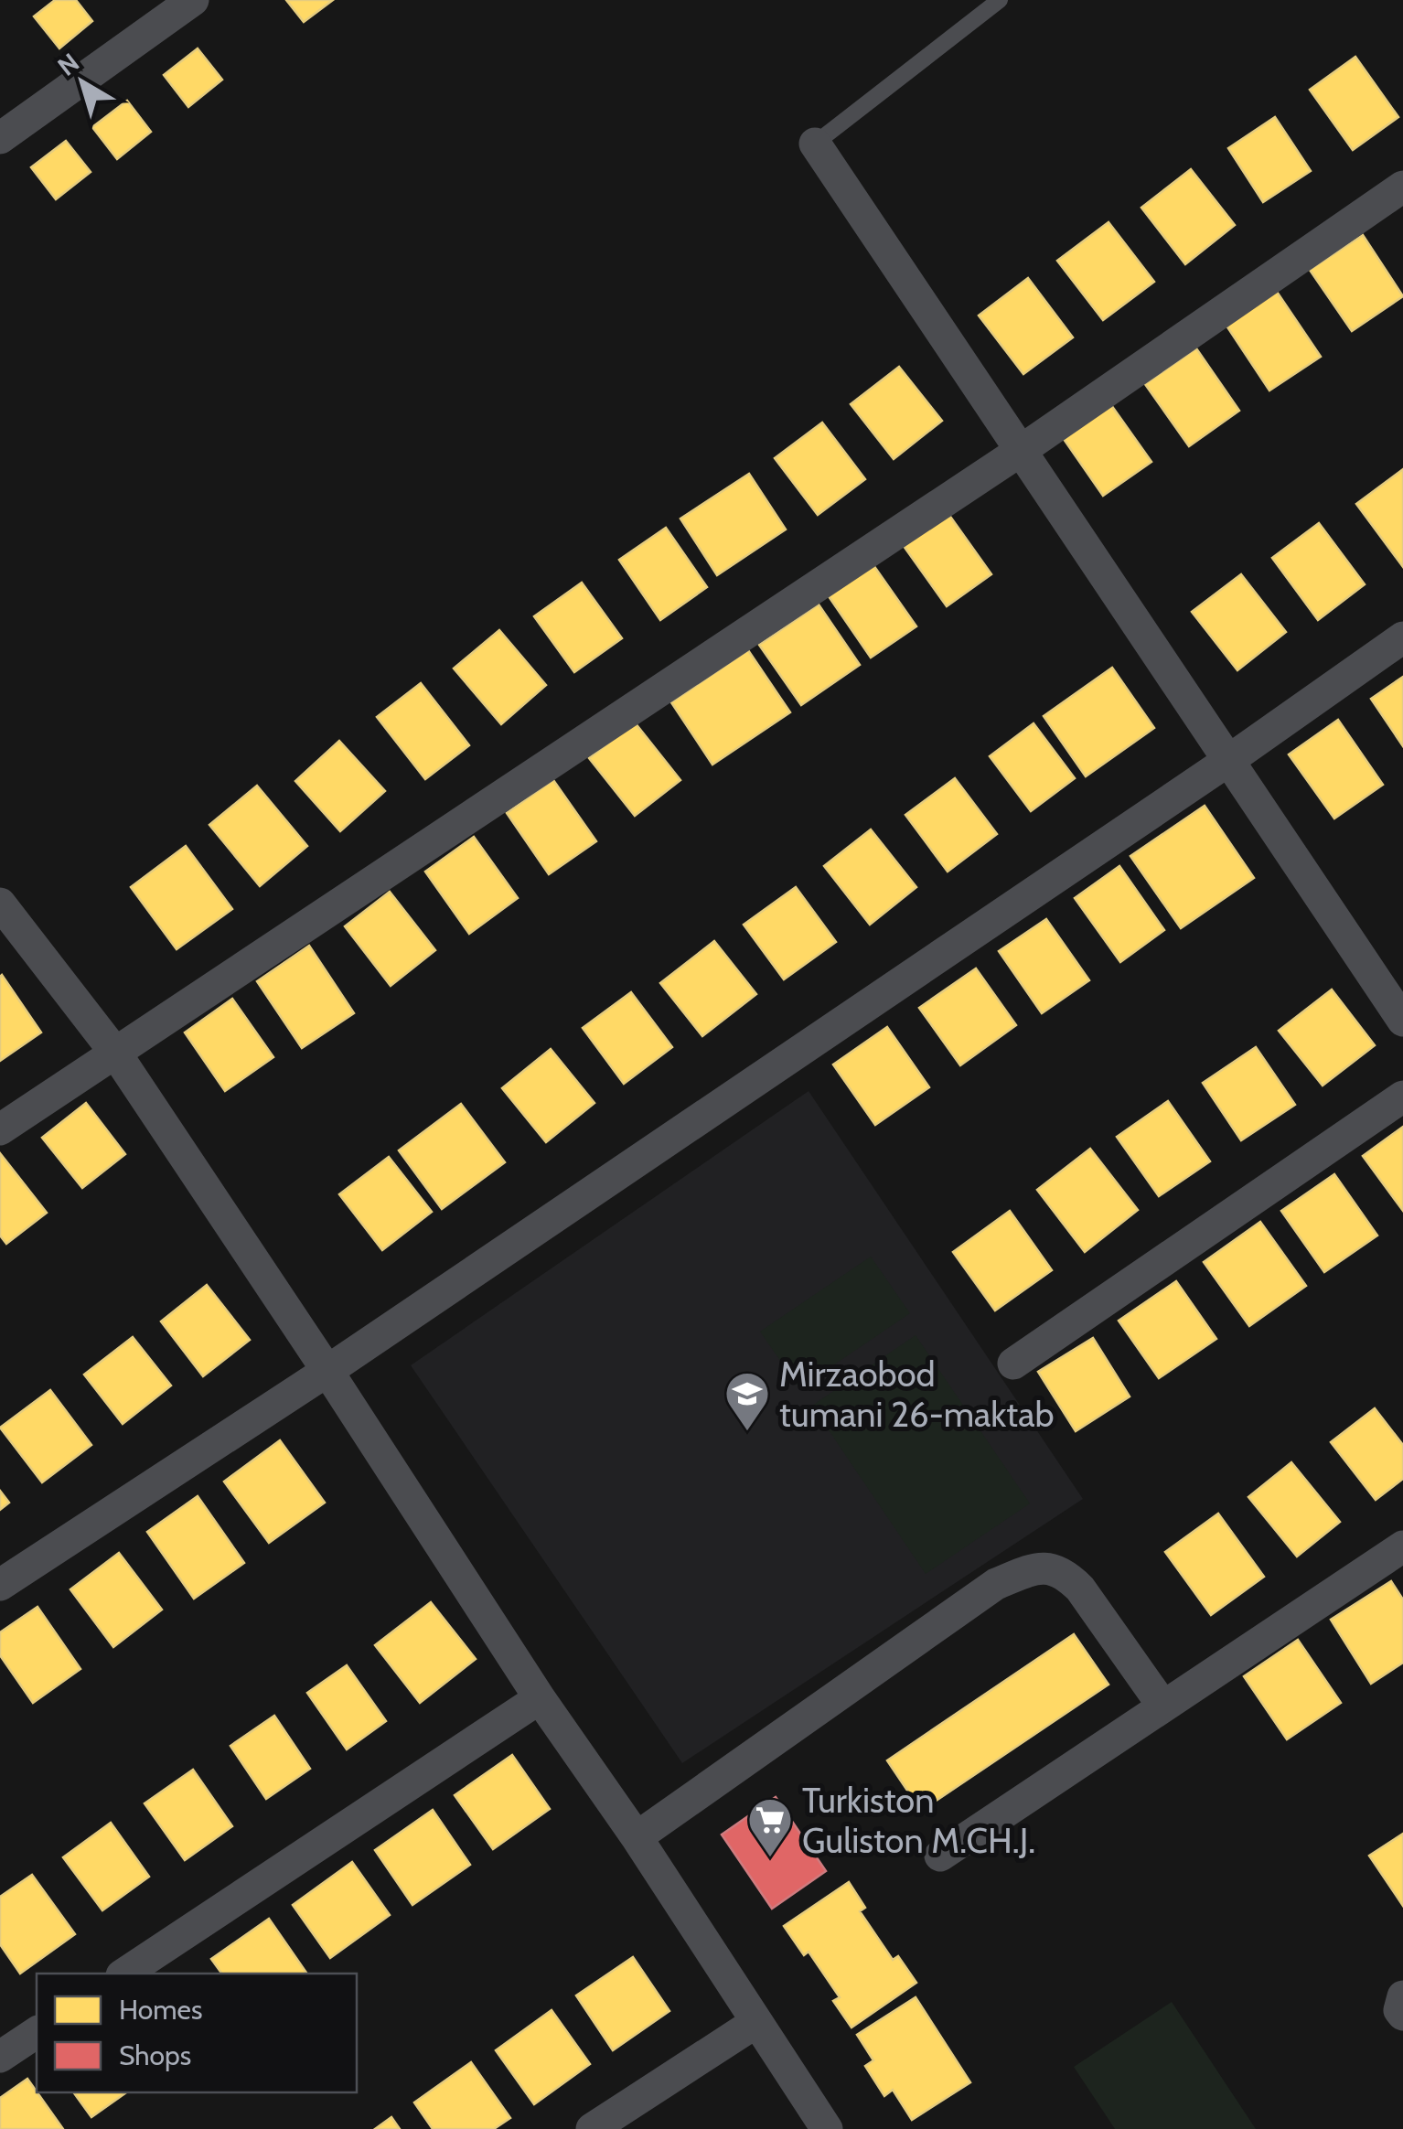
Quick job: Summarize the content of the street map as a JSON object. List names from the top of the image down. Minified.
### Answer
{"places":{"school or university":["Mirzaobod tumani 26-maktab"],"supermarket":["Turkiston Guliston M.CH.J."]},"legend":["Homes","Shops"],"north":"top left"}
